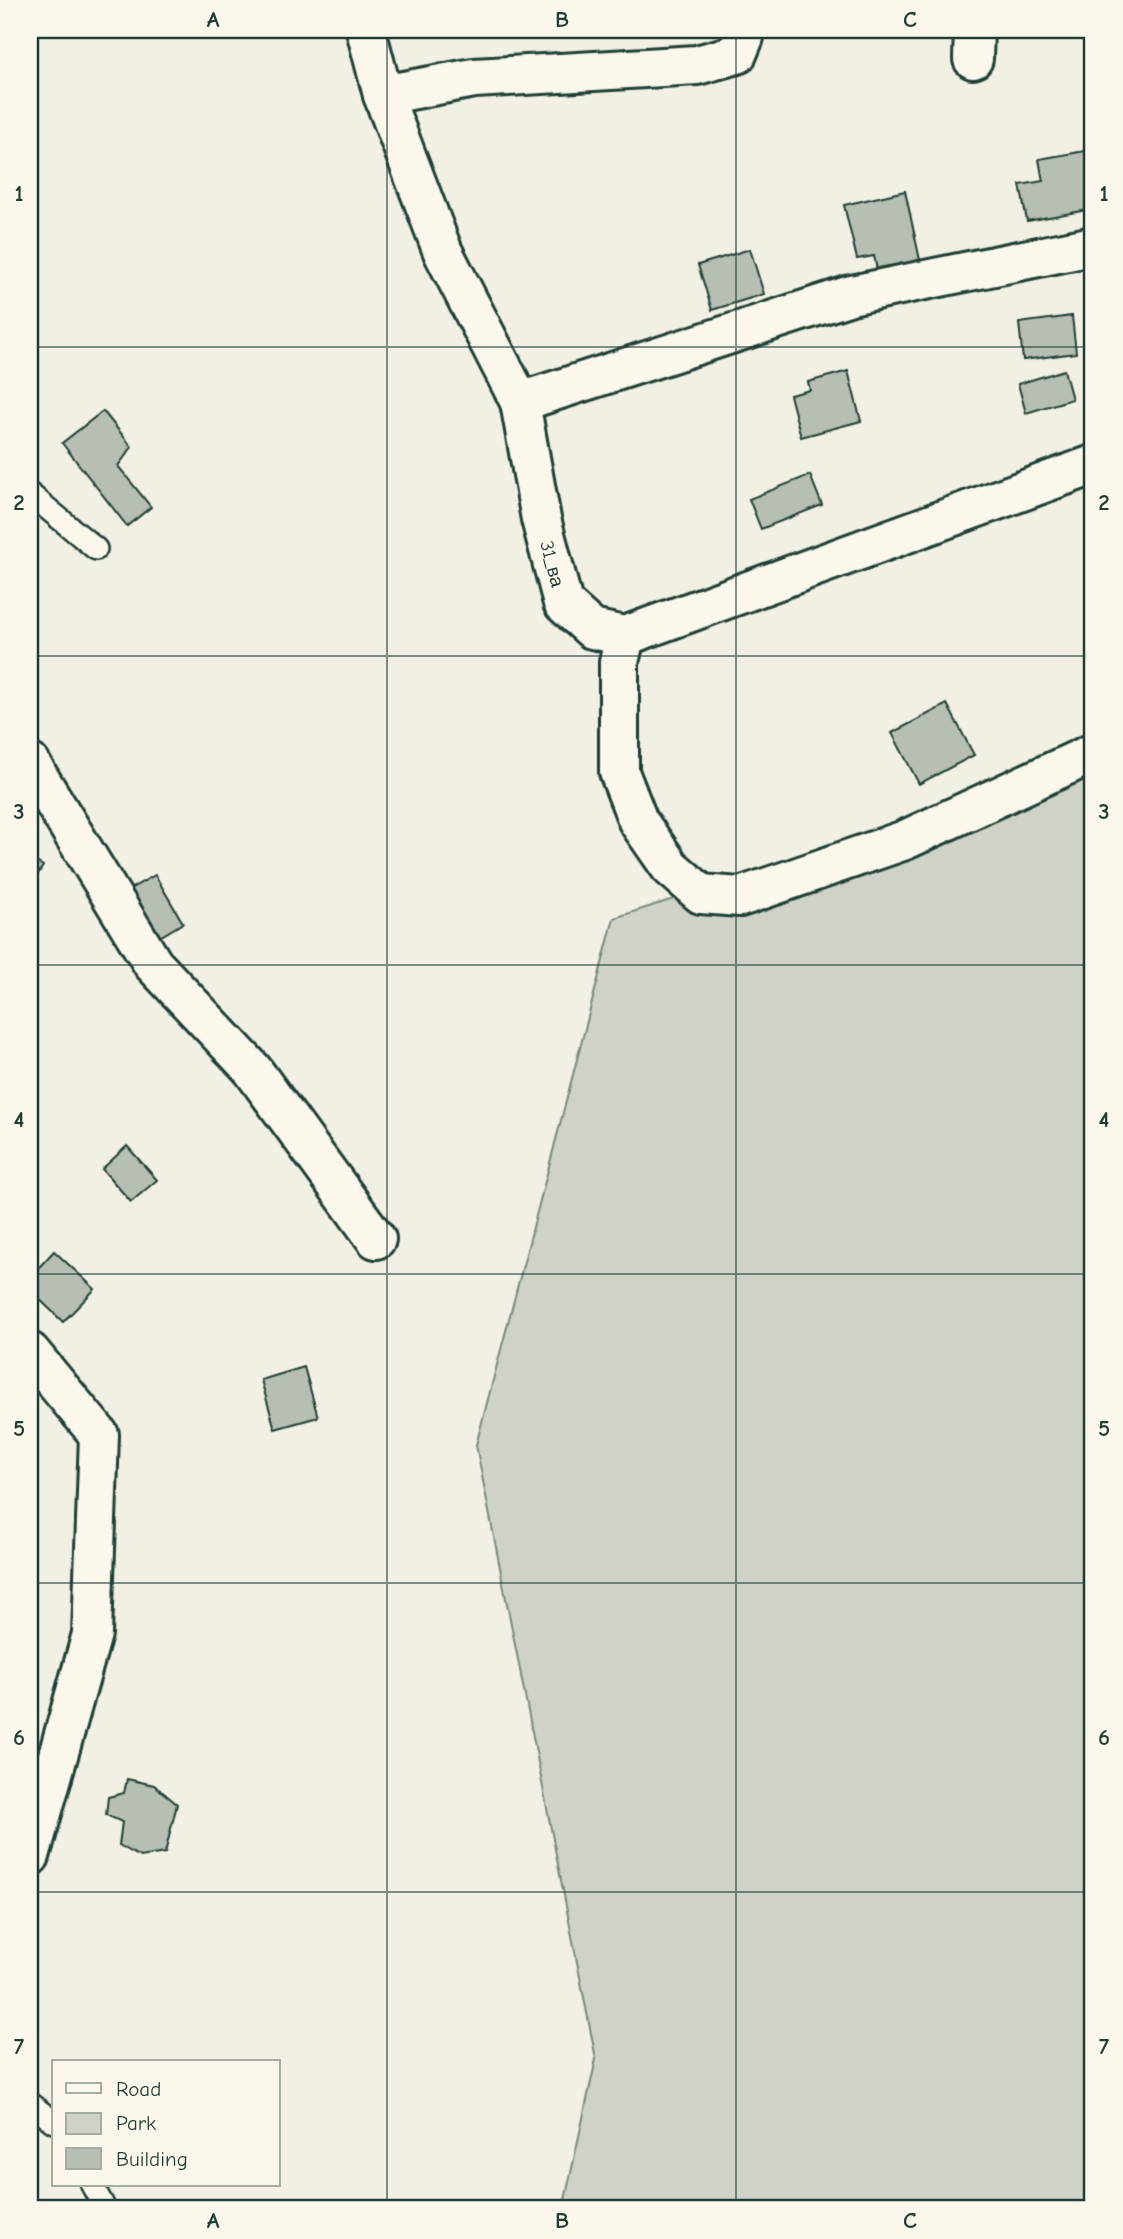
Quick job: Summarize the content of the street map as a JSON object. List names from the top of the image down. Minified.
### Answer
{"streets":{"street":["31_ва"]},"legend":["Road","Park","Building"],"grid":{"columns":["A","B","C"],"rows":["1","2","3","4","5","6","7"]}}
